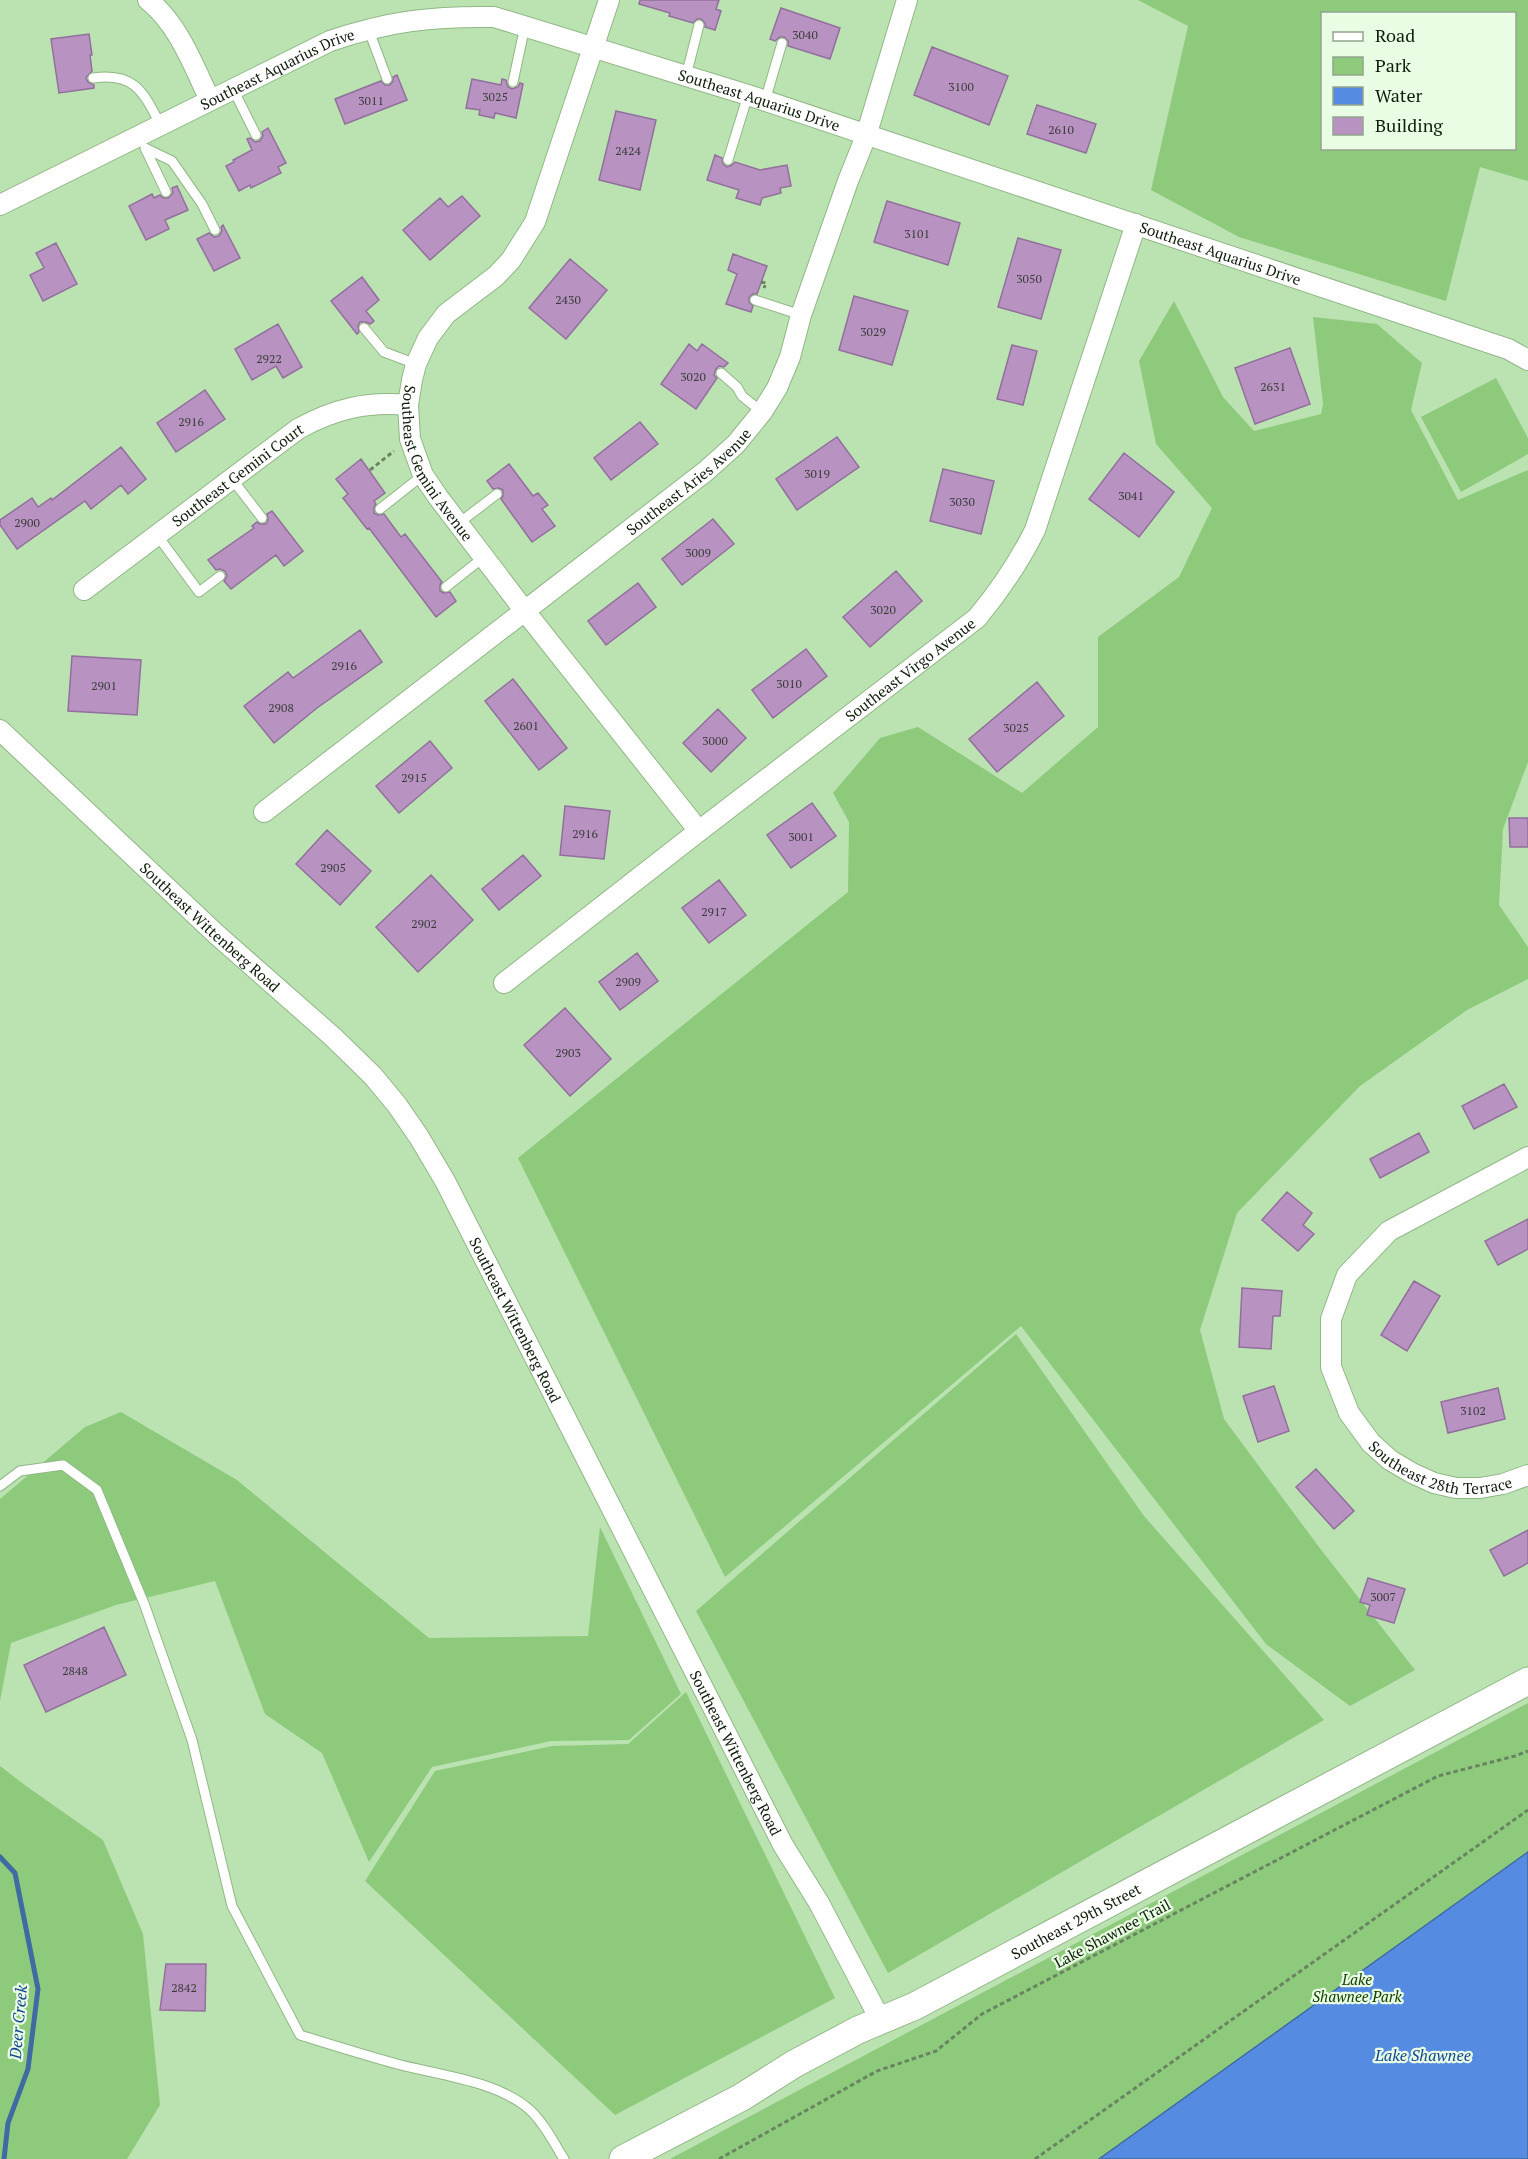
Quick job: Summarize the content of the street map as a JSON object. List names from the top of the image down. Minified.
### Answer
{"streets":{"main road":["Southeast 29th Street"],"street":["Southeast Aquarius Drive","Southeast Gemini Avenue","Southeast Gemini Court","Southeast Aries Avenue","Southeast Virgo Avenue","Southeast Wittenberg Road","Southeast 28th Terrace"],"path":["Lake Shawnee Trail"]},"crossings":[["Southeast Aquarius Drive","Southeast Gemini Avenue"],["Southeast Aquarius Drive","Southeast Aries Avenue"],["Southeast Aquarius Drive","Southeast Virgo Avenue"],["Southeast Gemini Avenue","Southeast Gemini Court"],["Southeast Gemini Avenue","Southeast Aries Avenue"],["Southeast Gemini Avenue","Southeast Virgo Avenue"],["Southeast Wittenberg Road","Southeast 29th Street"]],"water":["Deer Creek","Lake Shawnee"],"parks":["Lake Shawnee Park"],"house_numbers":["3040","3100","3025","3011","2610","2424","3101","3050","2430","3029","2922","3020","2631","2916","3019","3041","3030","2900","3009","3020","2916","3010","2901","2908","2601","3025","3000","2915","2916","3001","2905","2917","2902","2909","2903","3102","3007","2848","2842"],"legend":["Road","Park","Water","Building"]}
